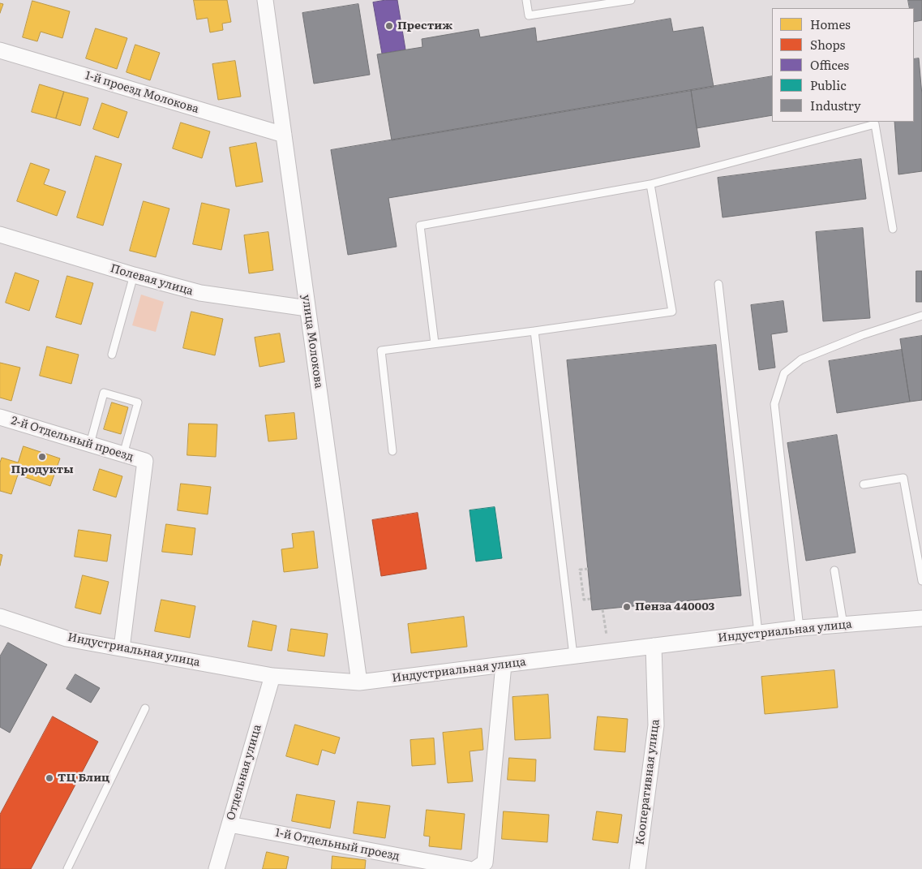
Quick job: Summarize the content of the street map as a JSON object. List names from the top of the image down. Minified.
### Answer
{"streets":{"street":["1-й проезд Молокова","Полевая улица","улица Молокова","2-й Отдельный проезд","Индустриальная улица","Отдельная улица","Кооперативная улица","1-й Отдельный проезд"]},"crossings":[["1-й проезд Молокова","улица Молокова"],["Полевая улица","улица Молокова"],["улица Молокова","Индустриальная улица"],["2-й Отдельный проезд","Индустриальная улица"],["Индустриальная улица","Отдельная улица"],["Индустриальная улица","Кооперативная улица"],["Отдельная улица","1-й Отдельный проезд"]],"places":["Престиж","Продукты","Пенза 440003","ТЦ Блиц"],"legend":["Homes","Shops","Offices","Public","Industry"]}
